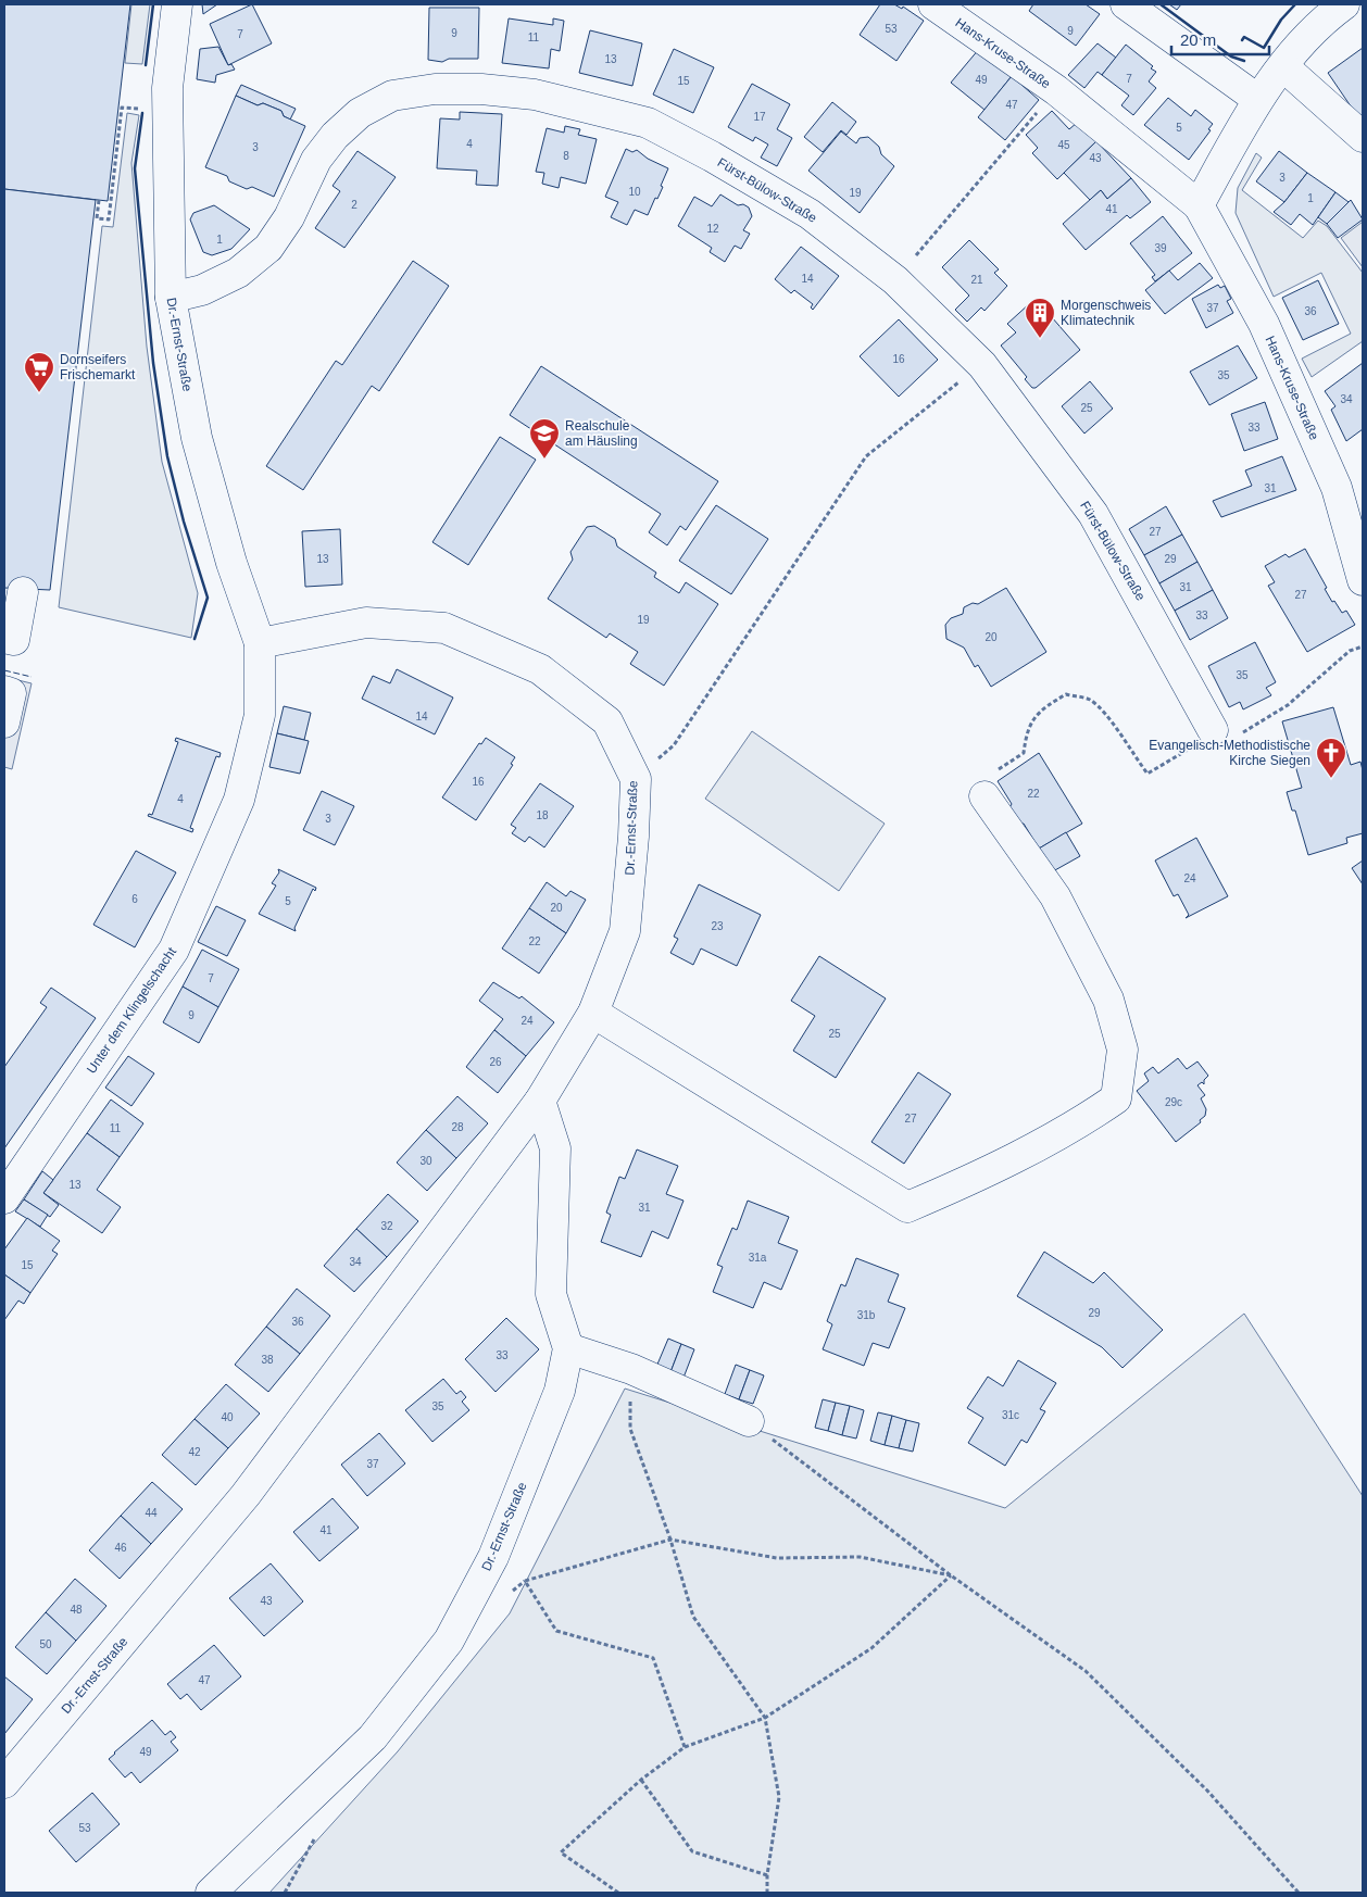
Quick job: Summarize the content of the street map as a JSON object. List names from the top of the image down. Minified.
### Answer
{"streets":{"street":["Hans-Kruse-Straße","Fürst-Bülow-Straße","Dr.-Ernst-Straße","Unter dem Klingelschacht"]},"crossings":[["Fürst-Bülow-Straße","Dr.-Ernst-Straße"],["Dr.-Ernst-Straße","Unter dem Klingelschacht"]],"places":{"building":["Morgenschweis Klimatechnik"],"supermarket":["Dornseifers Frischemarkt"],"school or university":["Realschule am Häusling"],"church":["Evangelisch-Methodistische Kirche Siegen"]},"house_numbers":["53","9","9","7","11","13","7","49","15","47","17","5","4","45","3","8","43","3","10","19","1","2","41","12","1","39","14","21","37","36","16","35","34","25","33","31","27","13","29","31","27","33","19","20","35","14","16","22","4","18","3","24","6","5","20","23","22","7","9","24","25","26","29c","27","28","11","30","13","31","32","31a","34","15","29","31b","36","33","38","35","31c","40","42","37","44","41","46","43","48","50","47","49","53"],"scale_bar":"20 m"}
